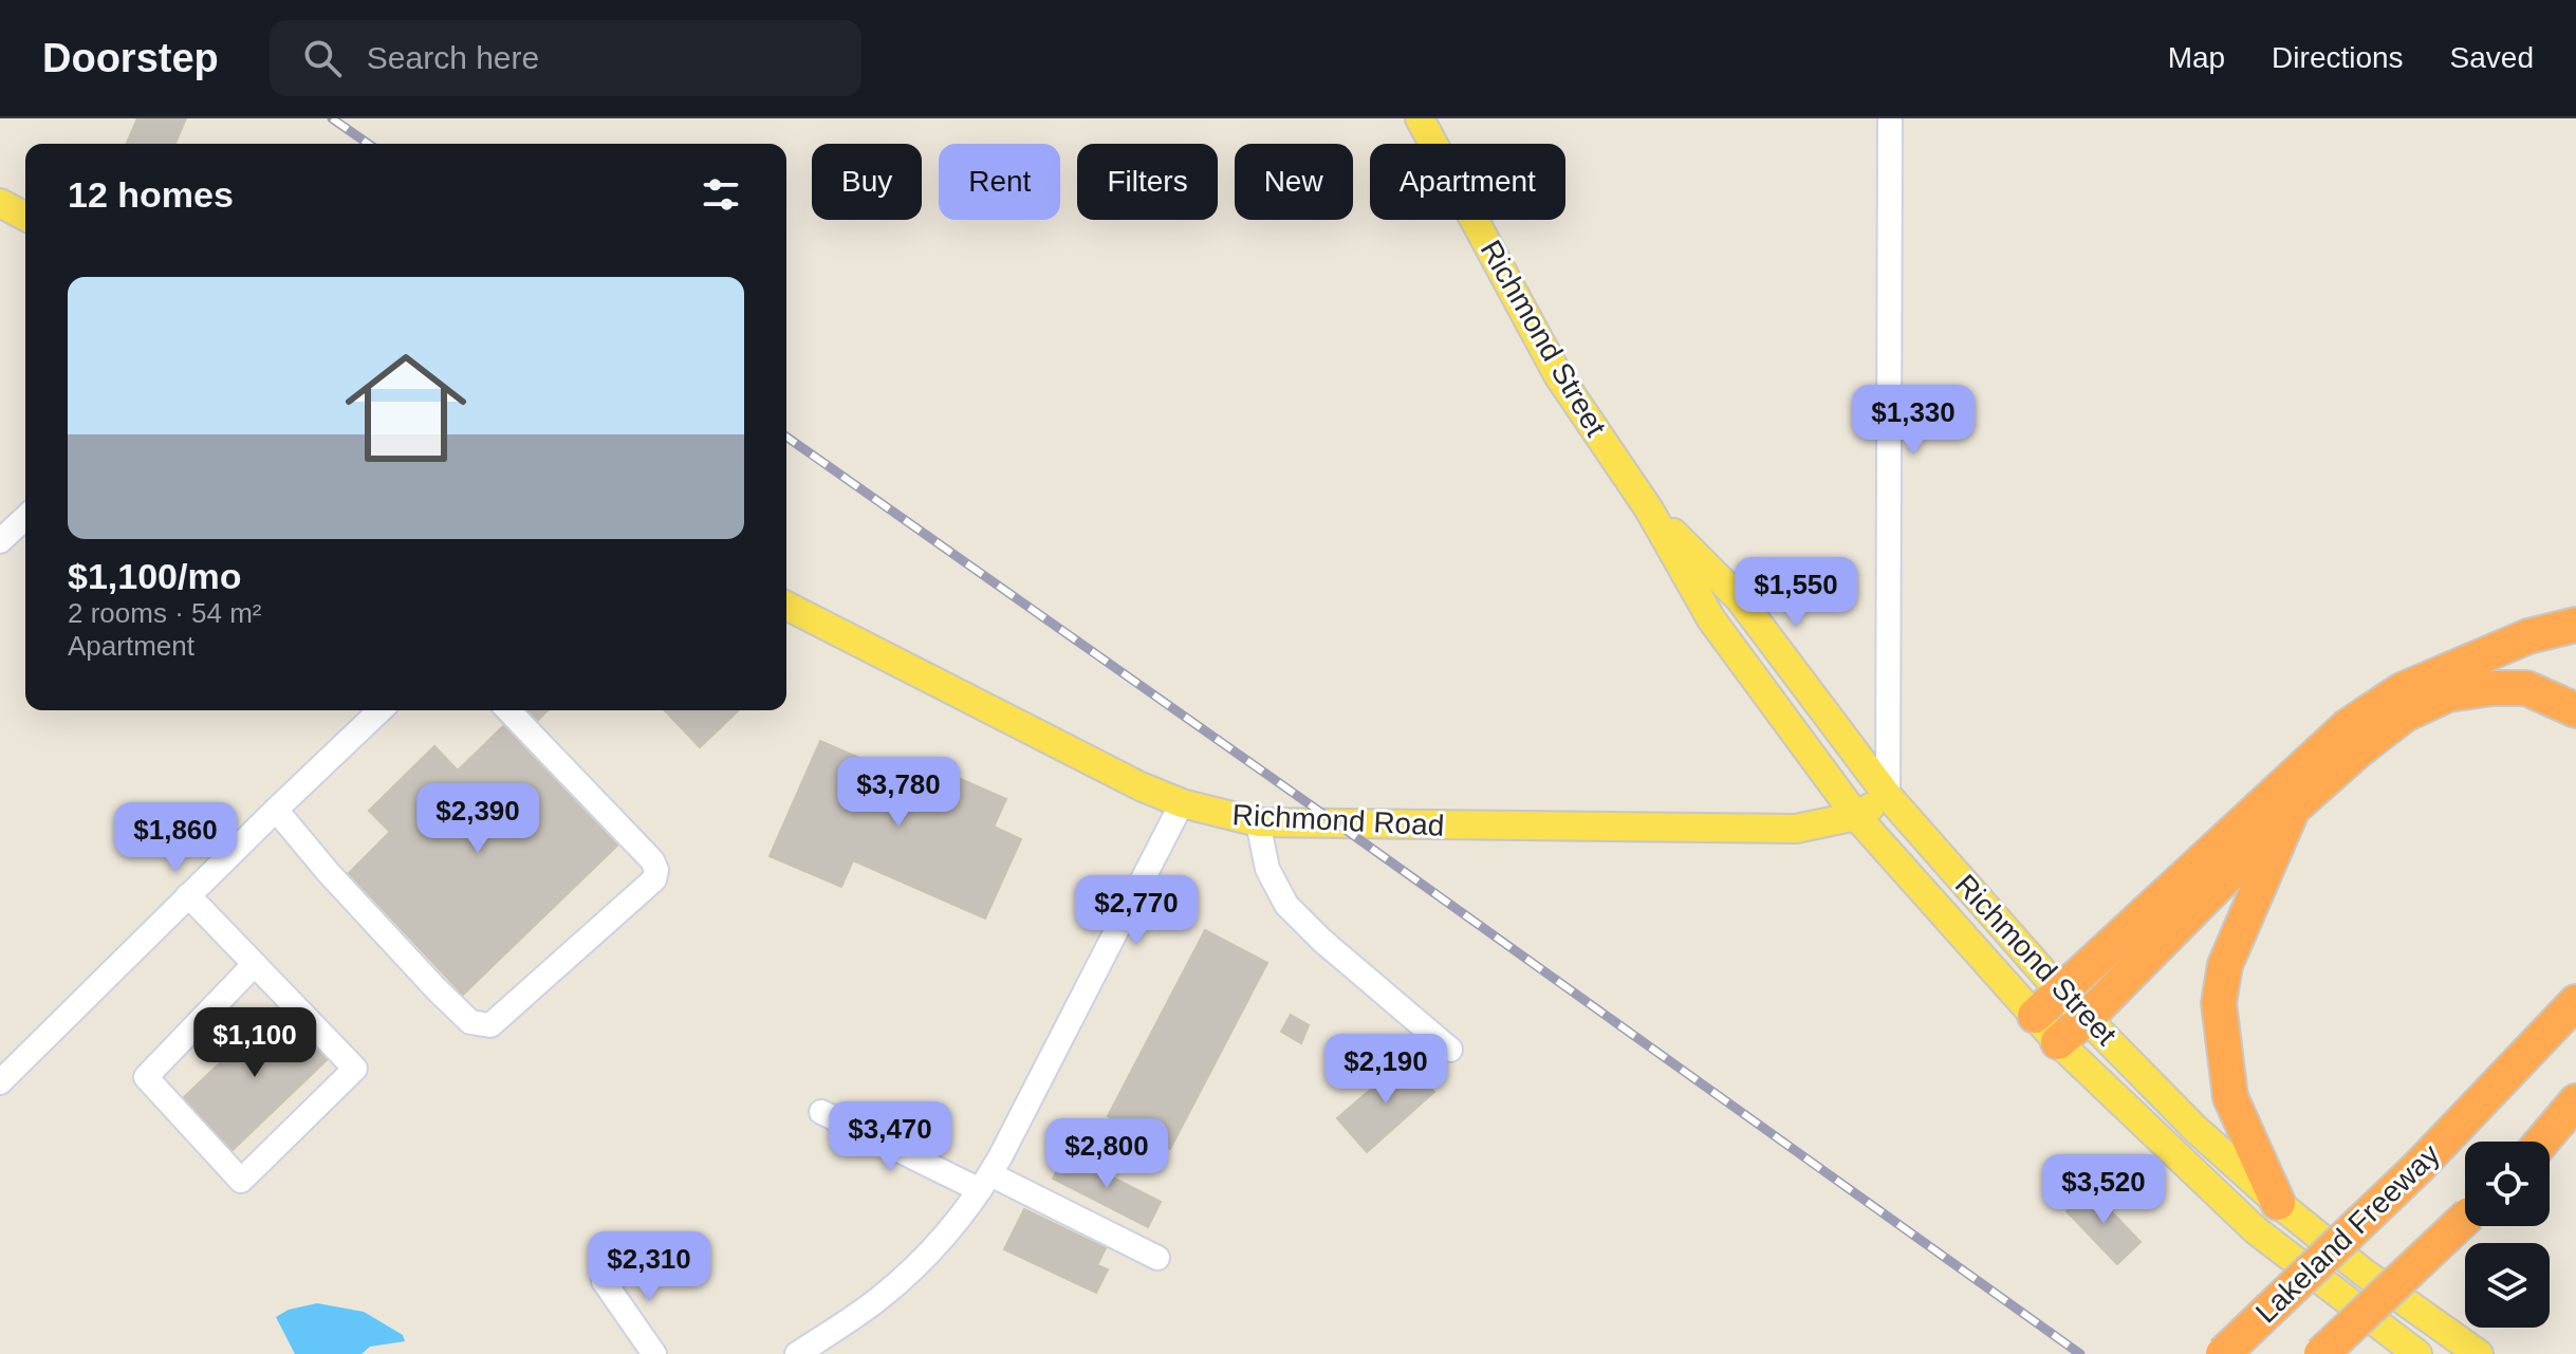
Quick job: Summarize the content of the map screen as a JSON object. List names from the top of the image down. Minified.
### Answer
{"streets":{"highway":["Lakeland Freeway"],"main road":["Richmond Street","Richmond Road"]},"crossings":[["Richmond Street","Richmond Road"]],"page":{"header":"Doorstep","search":"Search here","nav":["Map","Directions","Saved"],"chip":["Buy","Rent","Filters","New","Apartment"],"heading":"12 homes","list":[{"name":"$1,100/mo","note":"2 rooms · 54 m² · Apartment"}],"price":["$1,330","$1,550","$3,780","$2,390","$1,860","$2,770","$1,100","$2,190","$3,470","$2,800","$3,520","$2,310"]}}
